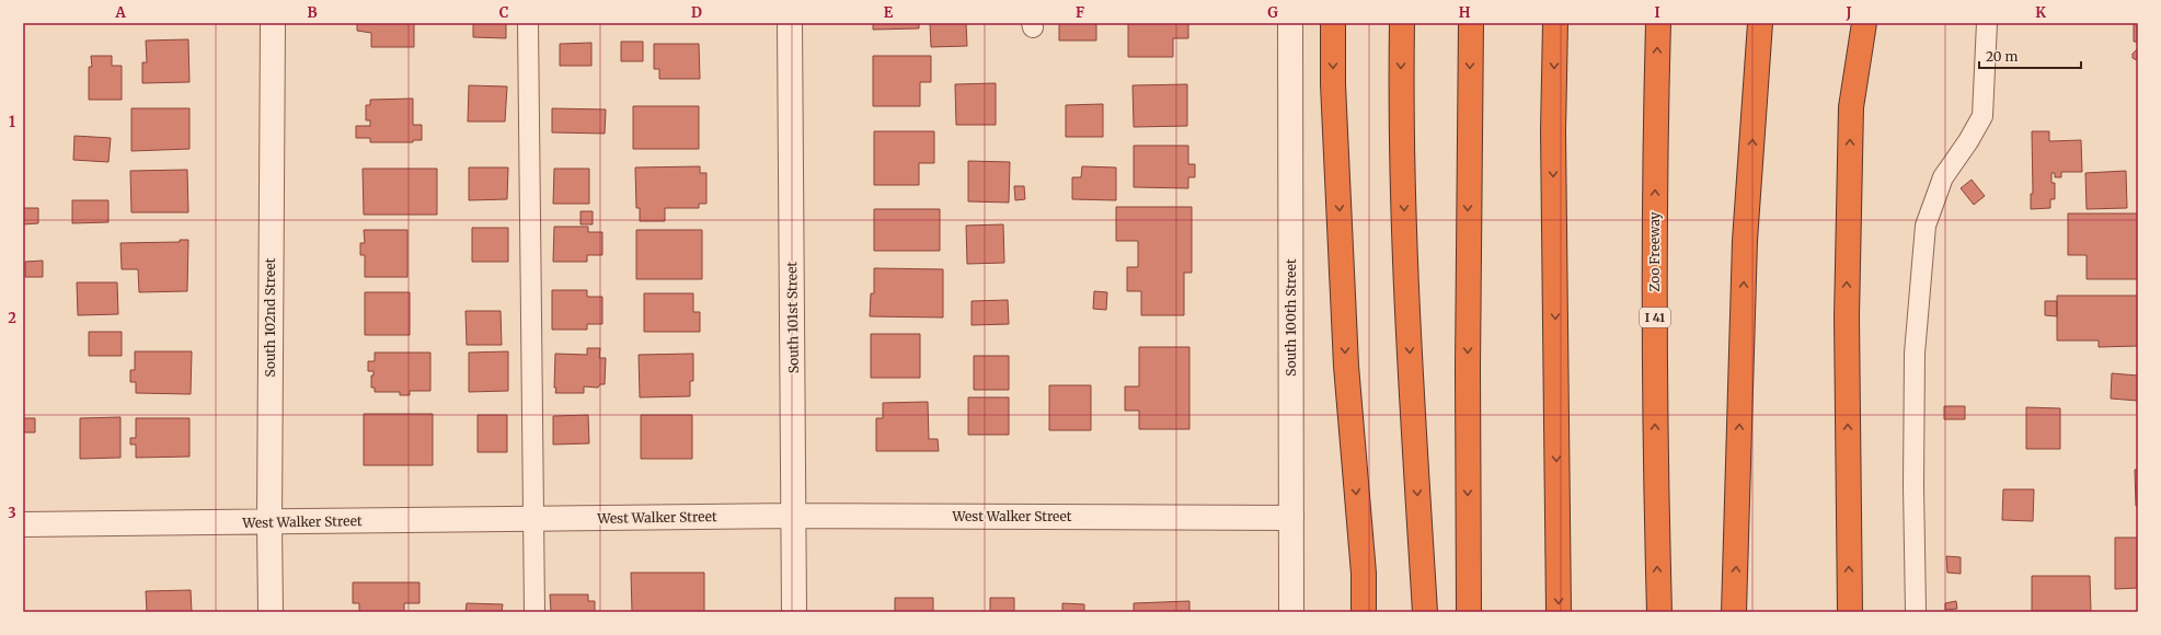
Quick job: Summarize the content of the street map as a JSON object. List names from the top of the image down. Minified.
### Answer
{"streets":{"highway":["Zoo Freeway","I 41"],"street":["South 102nd Street","South 101st Street","South 100th Street","West Walker Street"]},"crossings":[["South 102nd Street","West Walker Street"],["South 101st Street","West Walker Street"],["South 100th Street","West Walker Street"]],"scale_bar":"20 m","grid":{"columns":["A","B","C","D","E","F","G","H","I","J","K"],"rows":["1","2","3"]}}
